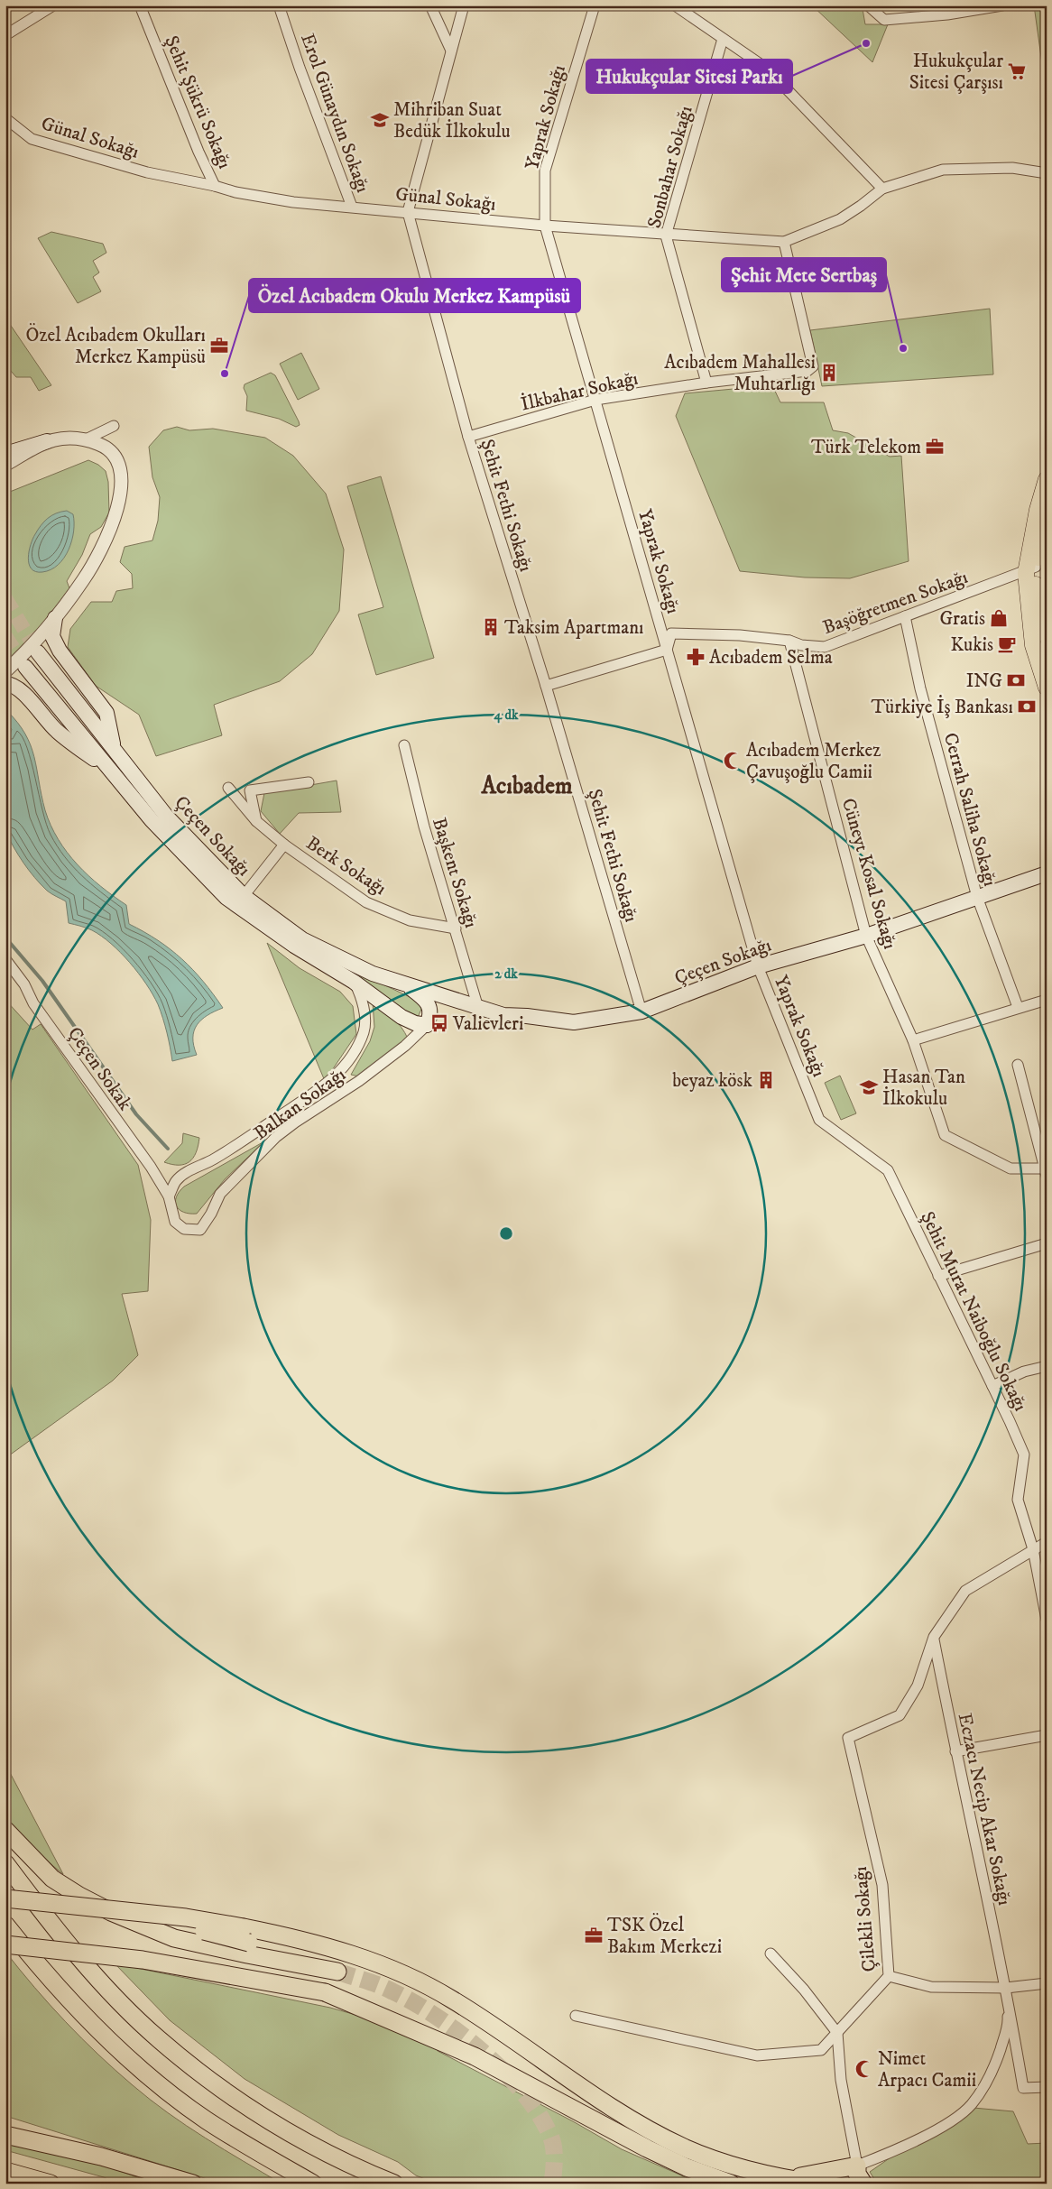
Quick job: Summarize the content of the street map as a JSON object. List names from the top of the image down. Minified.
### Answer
{"streets":{"main road":["Çeçen Sokağı"],"street":["Şehit Şükrü Sokağı","Erol Günaydın Sokağı","Yaprak Sokağı","Günal Sokağı","Sonbahar Sokağı","İlkbahar Sokağı","Şehit Fethi Sokağı","Başöğretmen Sokağı","Cerrah Saliha Sokağı","Berk Sokağı","Başkent Sokağı","Cüneyt Kosal Sokağı","Çeçen Sokak","Balkan Sokağı","Şehit Murat Naiboğlu Sokağı","Eczacı Necip Akar Sokağı","Çilekli Sokağı"]},"crossings":[["Şehit Şükrü Sokağı","Günal Sokağı"],["Erol Günaydın Sokağı","Günal Sokağı"],["Yaprak Sokağı","Günal Sokağı"],["Yaprak Sokağı","İlkbahar Sokağı"],["Yaprak Sokağı","Başöğretmen Sokağı"],["Yaprak Sokağı","Çeçen Sokağı"],["Yaprak Sokağı","Şehit Murat Naiboğlu Sokağı"],["Günal Sokağı","Sonbahar Sokağı"],["Günal Sokağı","İlkbahar Sokağı"],["Günal Sokağı","Şehit Fethi Sokağı"],["Sonbahar Sokağı","İlkbahar Sokağı"],["İlkbahar Sokağı","Şehit Fethi Sokağı"],["Şehit Fethi Sokağı","Çeçen Sokağı"],["Başöğretmen Sokağı","Cerrah Saliha Sokağı"],["Başöğretmen Sokağı","Cüneyt Kosal Sokağı"],["Cerrah Saliha Sokağı","Çeçen Sokağı"],["Çeçen Sokağı","Berk Sokağı"],["Çeçen Sokağı","Başkent Sokağı"],["Çeçen Sokağı","Cüneyt Kosal Sokağı"],["Çeçen Sokağı","Balkan Sokağı"],["Berk Sokağı","Başkent Sokağı"],["Çeçen Sokak","Balkan Sokağı"],["Eczacı Necip Akar Sokağı","Çilekli Sokağı"]],"districts":["Acıbadem"],"places":{"other":["Hukukçular Sitesi Parkı","Şehit Mete Sertbaş","Özel Acıbadem Okulu Merkez Kampüsü"],"supermarket":["Hukukçular Sitesi Çarşısı"],"school or university":["Mihriban Suat Bedük İlkokulu","Hasan Tan İlkokulu"],"office":["Özel Acıbadem Okulları Merkez Kampüsü","Türk Telekom","TSK Özel Bakım Merkezi"],"building":["Acıbadem Mahallesi Muhtarlığı","Taksim Apartmanı","beyaz kösk"],"shop":["Gratis"],"cafe":["Kukis"],"pharmacy":["Acıbadem Selma"],"bank":["ING","Türkiye İş Bankası"],"mosque":["Acıbadem Merkez Çavuşoğlu Camii","Nimet Arpacı Camii"],"bus stop":["Valievleri"]},"rings":["4 dk","2 dk"]}
